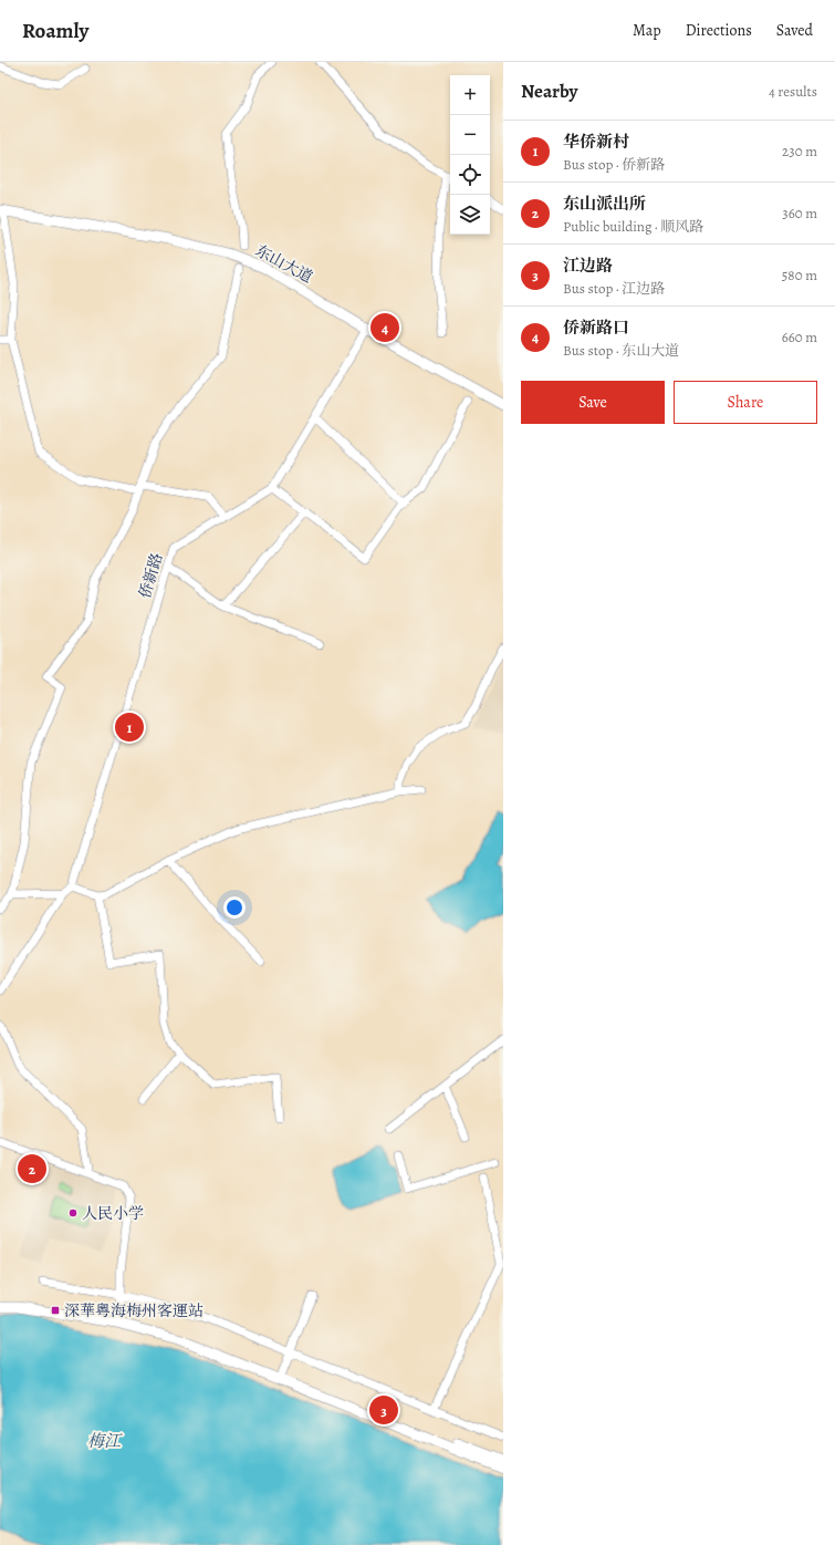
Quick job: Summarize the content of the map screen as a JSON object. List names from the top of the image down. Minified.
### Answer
{"streets":{"main road":["东山大道"],"street":["侨新路"]},"crossings":[["东山大道","侨新路"]],"water":["梅江"],"places":{"other":["人民小学"],"transit":["深華粵海梅州客運站"]},"page":{"header":"Roamly","nav":["Map","Directions","Saved"],"heading":["Nearby","4 results"],"map_buttons":["+","−"],"list":[{"mark":"1","name":"华侨新村","note":"Bus stop · 侨新路","value":"230 m"},{"mark":"2","name":"东山派出所","note":"Public building · 顺风路","value":"360 m"},{"mark":"3","name":"江边路","note":"Bus stop · 江边路","value":"580 m"},{"mark":"4","name":"侨新路口","note":"Bus stop · 东山大道","value":"660 m"}],"pins":["4","1","2","3"],"buttons":["Save","Share"]}}
